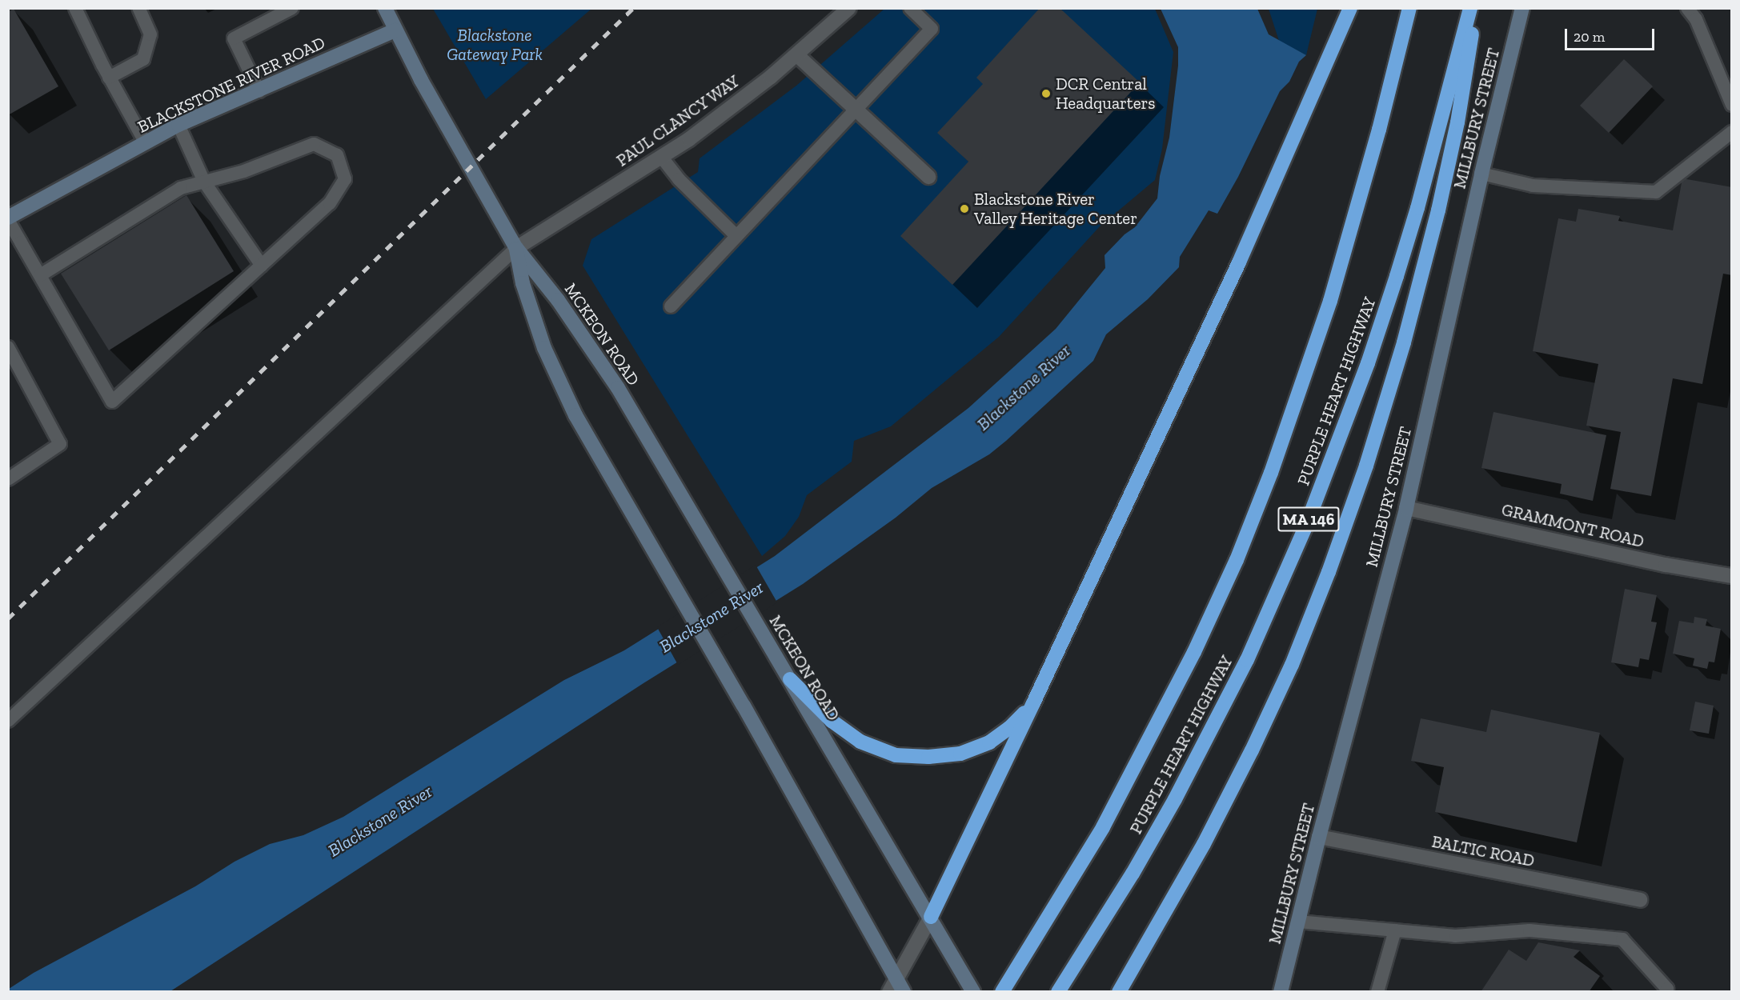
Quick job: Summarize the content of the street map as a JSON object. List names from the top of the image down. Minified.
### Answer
{"streets":{"highway":["PURPLE HEART HIGHWAY","MA 146"],"main road":["BLACKSTONE RIVER ROAD","MILLBURY STREET","MCKEON ROAD"],"street":["PAUL CLANCY WAY","GRAMMONT ROAD","BALTIC ROAD"]},"crossings":[["BLACKSTONE RIVER ROAD","MCKEON ROAD"],["MILLBURY STREET","GRAMMONT ROAD"],["MILLBURY STREET","BALTIC ROAD"],["PAUL CLANCY WAY","MCKEON ROAD"]],"water":["Blackstone River"],"parks":["Blackstone Gateway Park"],"places":["DCR Central Headquarters","Blackstone River Valley Heritage Center"],"scale_bar":"20 m"}
